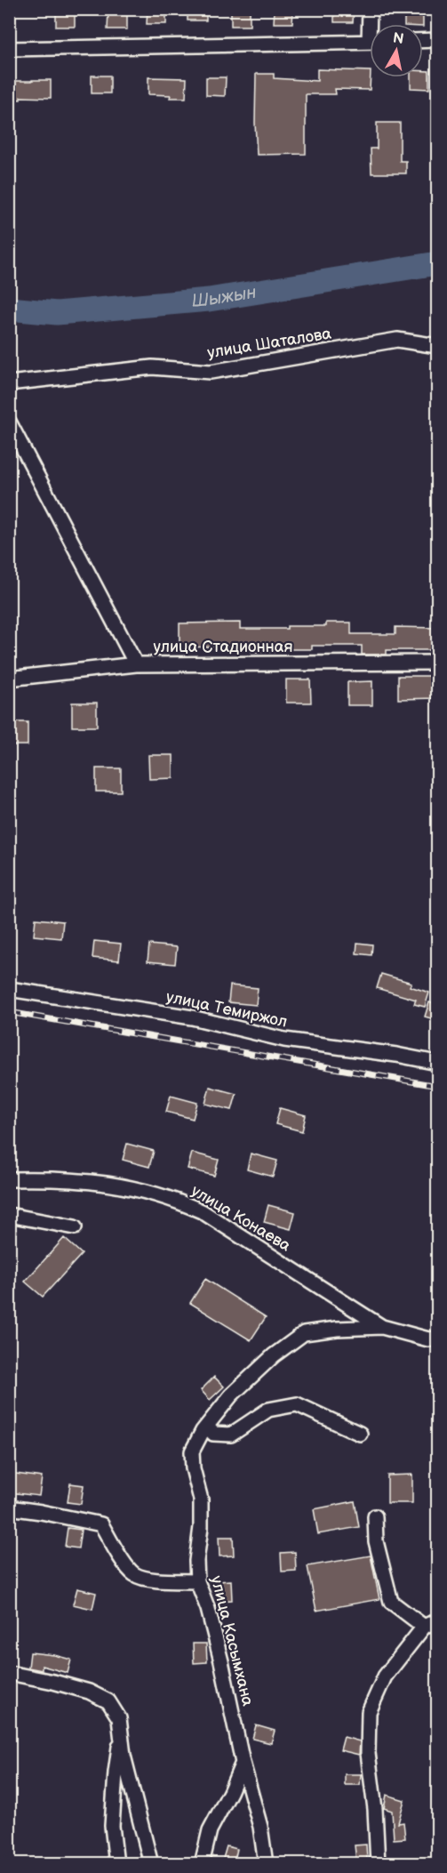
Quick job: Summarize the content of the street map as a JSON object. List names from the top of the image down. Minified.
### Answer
{"streets":{"street":["улица Шаталова","улица Стадионная","улица Темиржол","улица Конаева","улица Касымхана"]},"crossings":[["улица Конаева","улица Касымхана"]],"water":["Шыжын"],"north":"top"}
